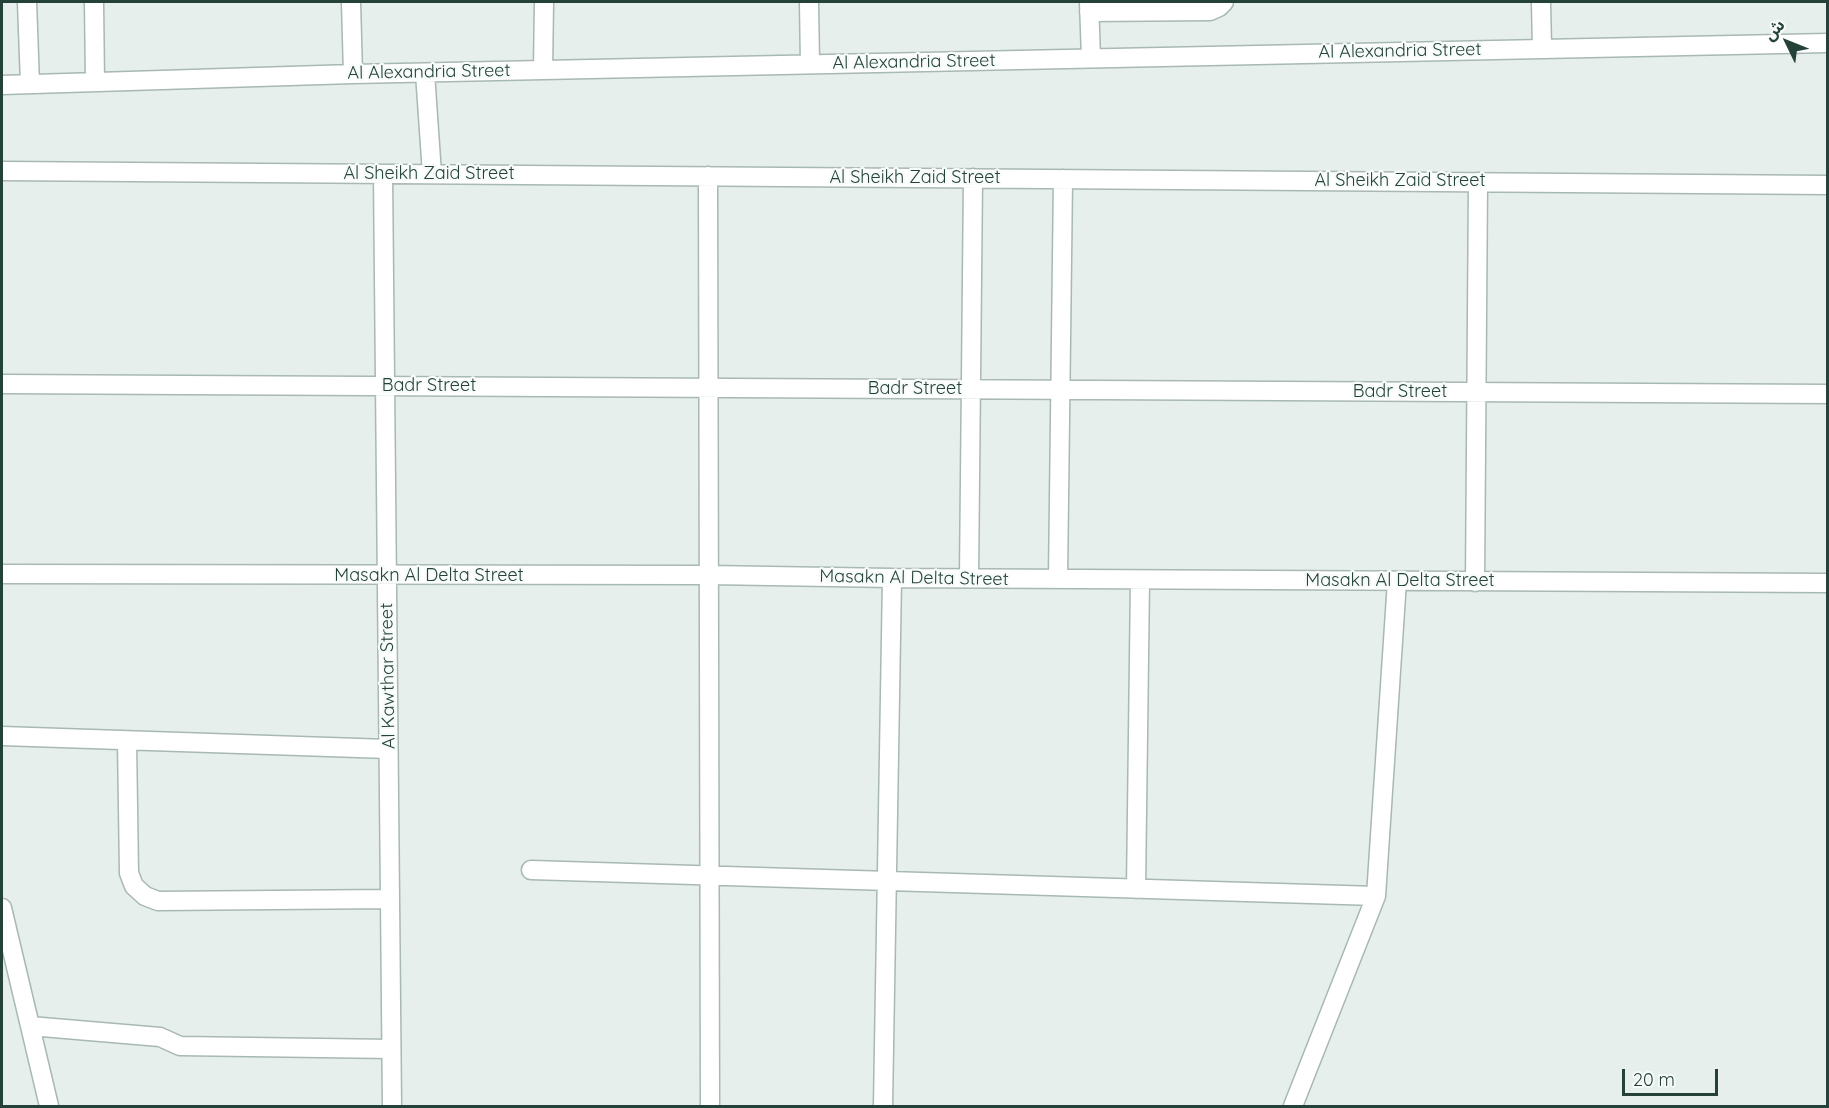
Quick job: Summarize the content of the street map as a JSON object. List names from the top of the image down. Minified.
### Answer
{"streets":{"street":["Al Alexandria Street","Al Sheikh Zaid Street","Badr Street","Masakn Al Delta Street","Al Kawthar Street"]},"crossings":[["Al Sheikh Zaid Street","Al Kawthar Street"],["Badr Street","Al Kawthar Street"],["Masakn Al Delta Street","Al Kawthar Street"]],"scale_bar":"20 m","north":"top left"}
